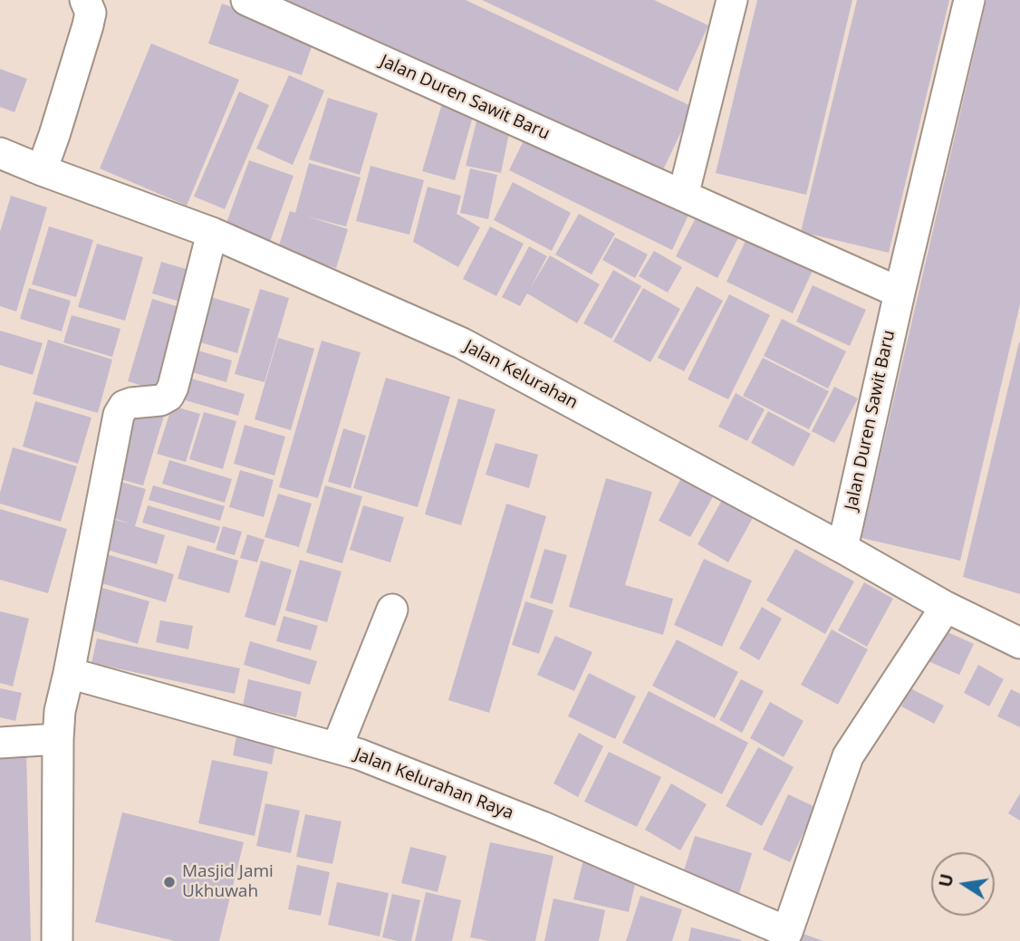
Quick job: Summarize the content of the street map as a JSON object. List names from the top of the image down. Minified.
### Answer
{"streets":{"street":["Jalan Duren Sawit Baru","Jalan Kelurahan","Jalan Kelurahan Raya"]},"crossings":[["Jalan Duren Sawit Baru","Jalan Kelurahan"],["Jalan Kelurahan","Jalan Kelurahan Raya"]],"places":["Masjid Jami Ukhuwah"],"north":"left"}
